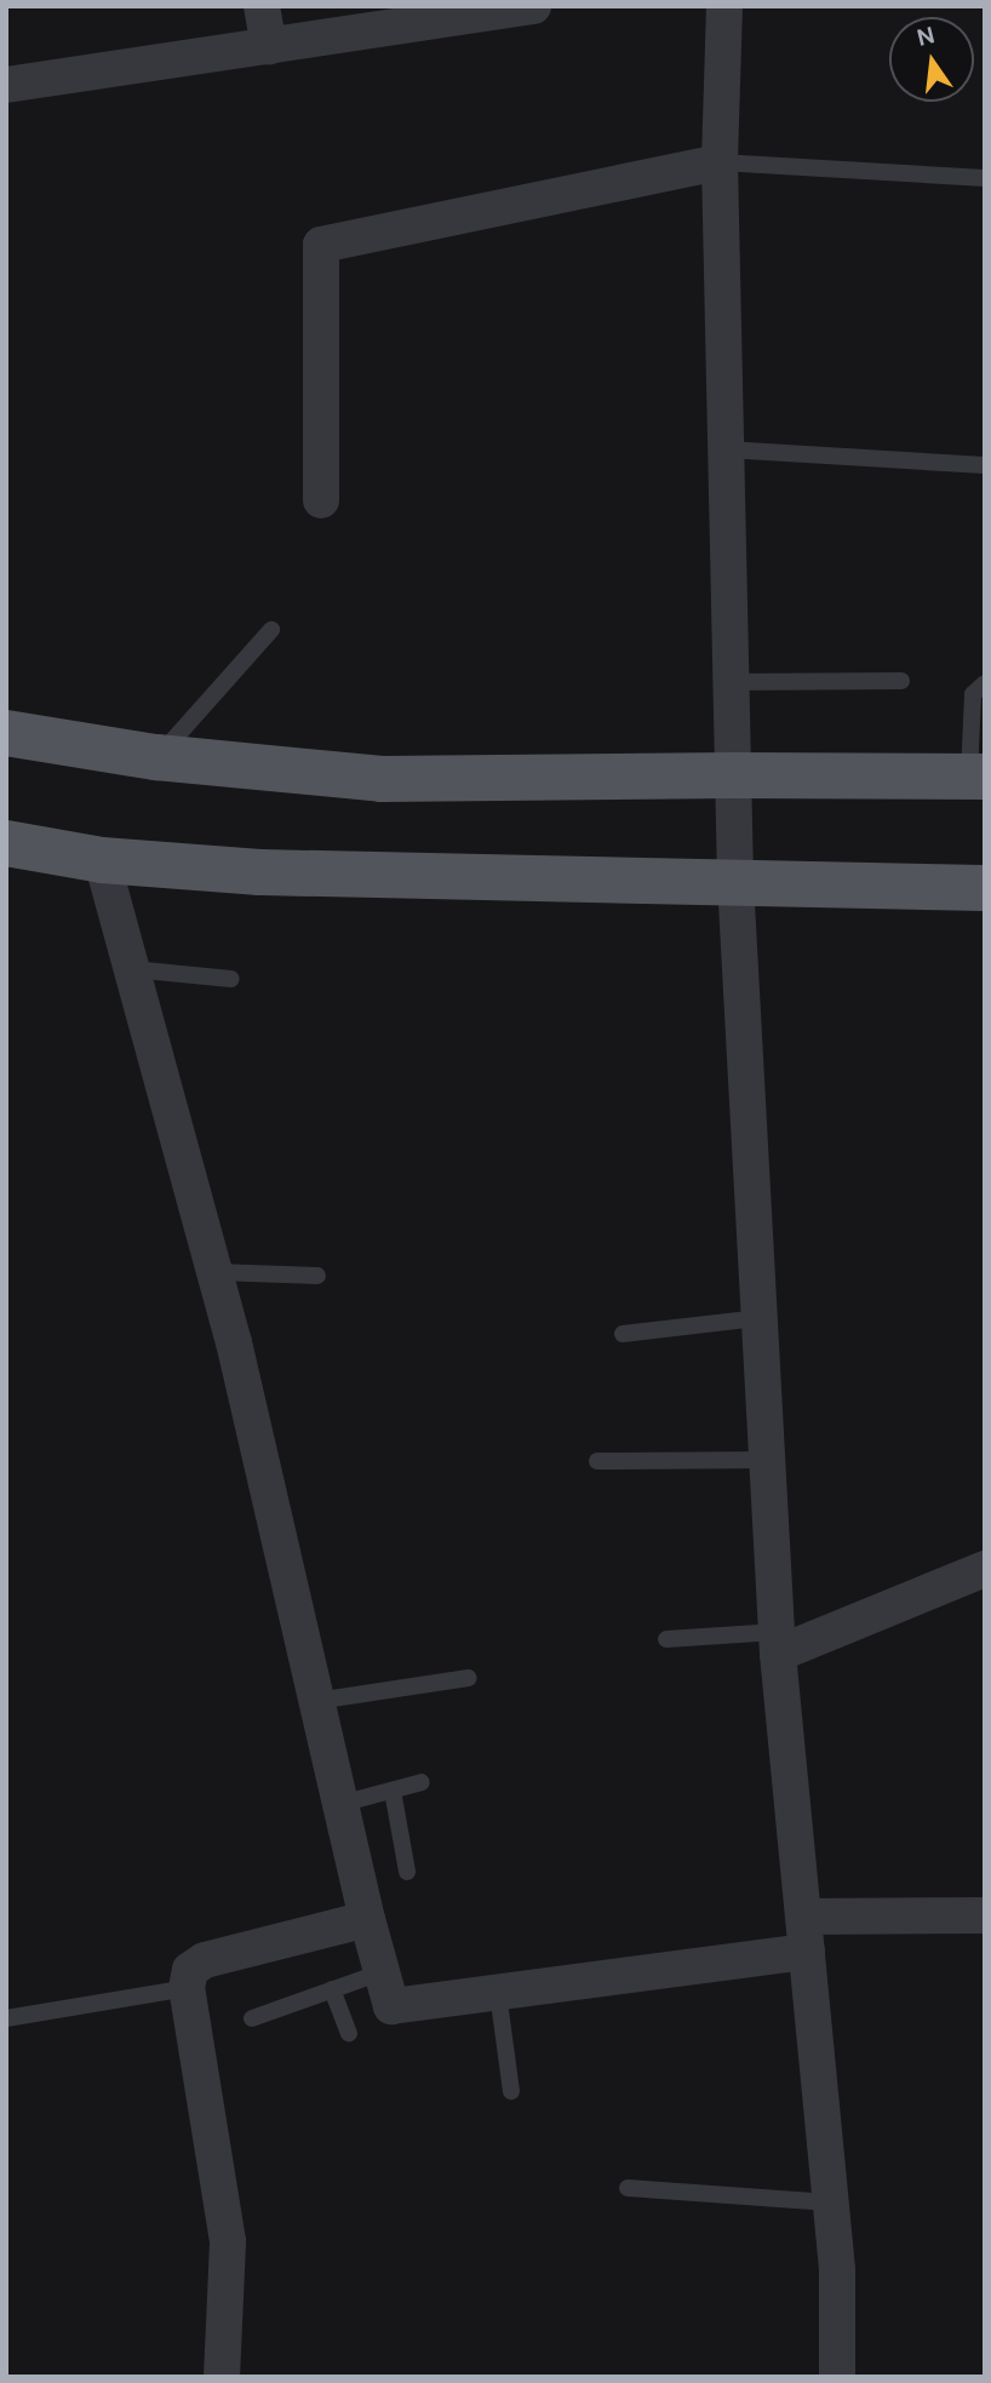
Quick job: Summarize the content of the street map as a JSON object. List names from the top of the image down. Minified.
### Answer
{"north":"top"}
